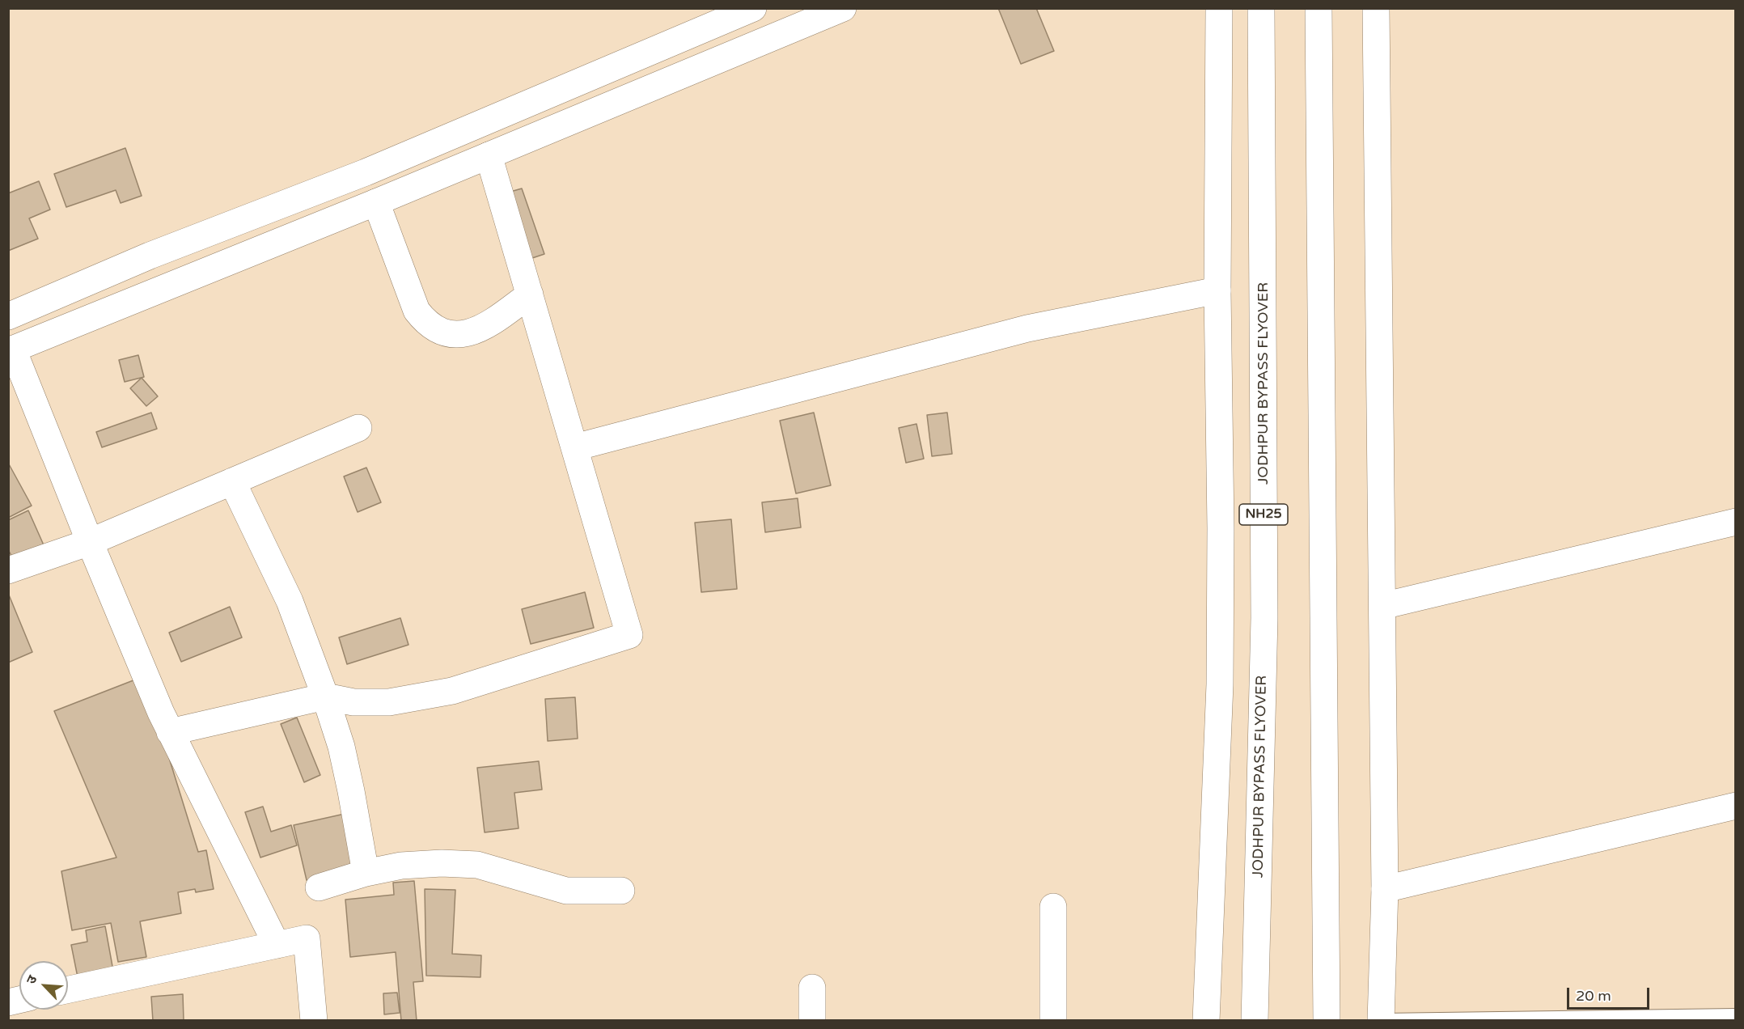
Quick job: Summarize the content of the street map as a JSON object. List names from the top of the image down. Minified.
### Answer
{"streets":{"main road":["JODHPUR BYPASS FLYOVER","NH25"]},"scale_bar":"20 m","north":"top left"}
